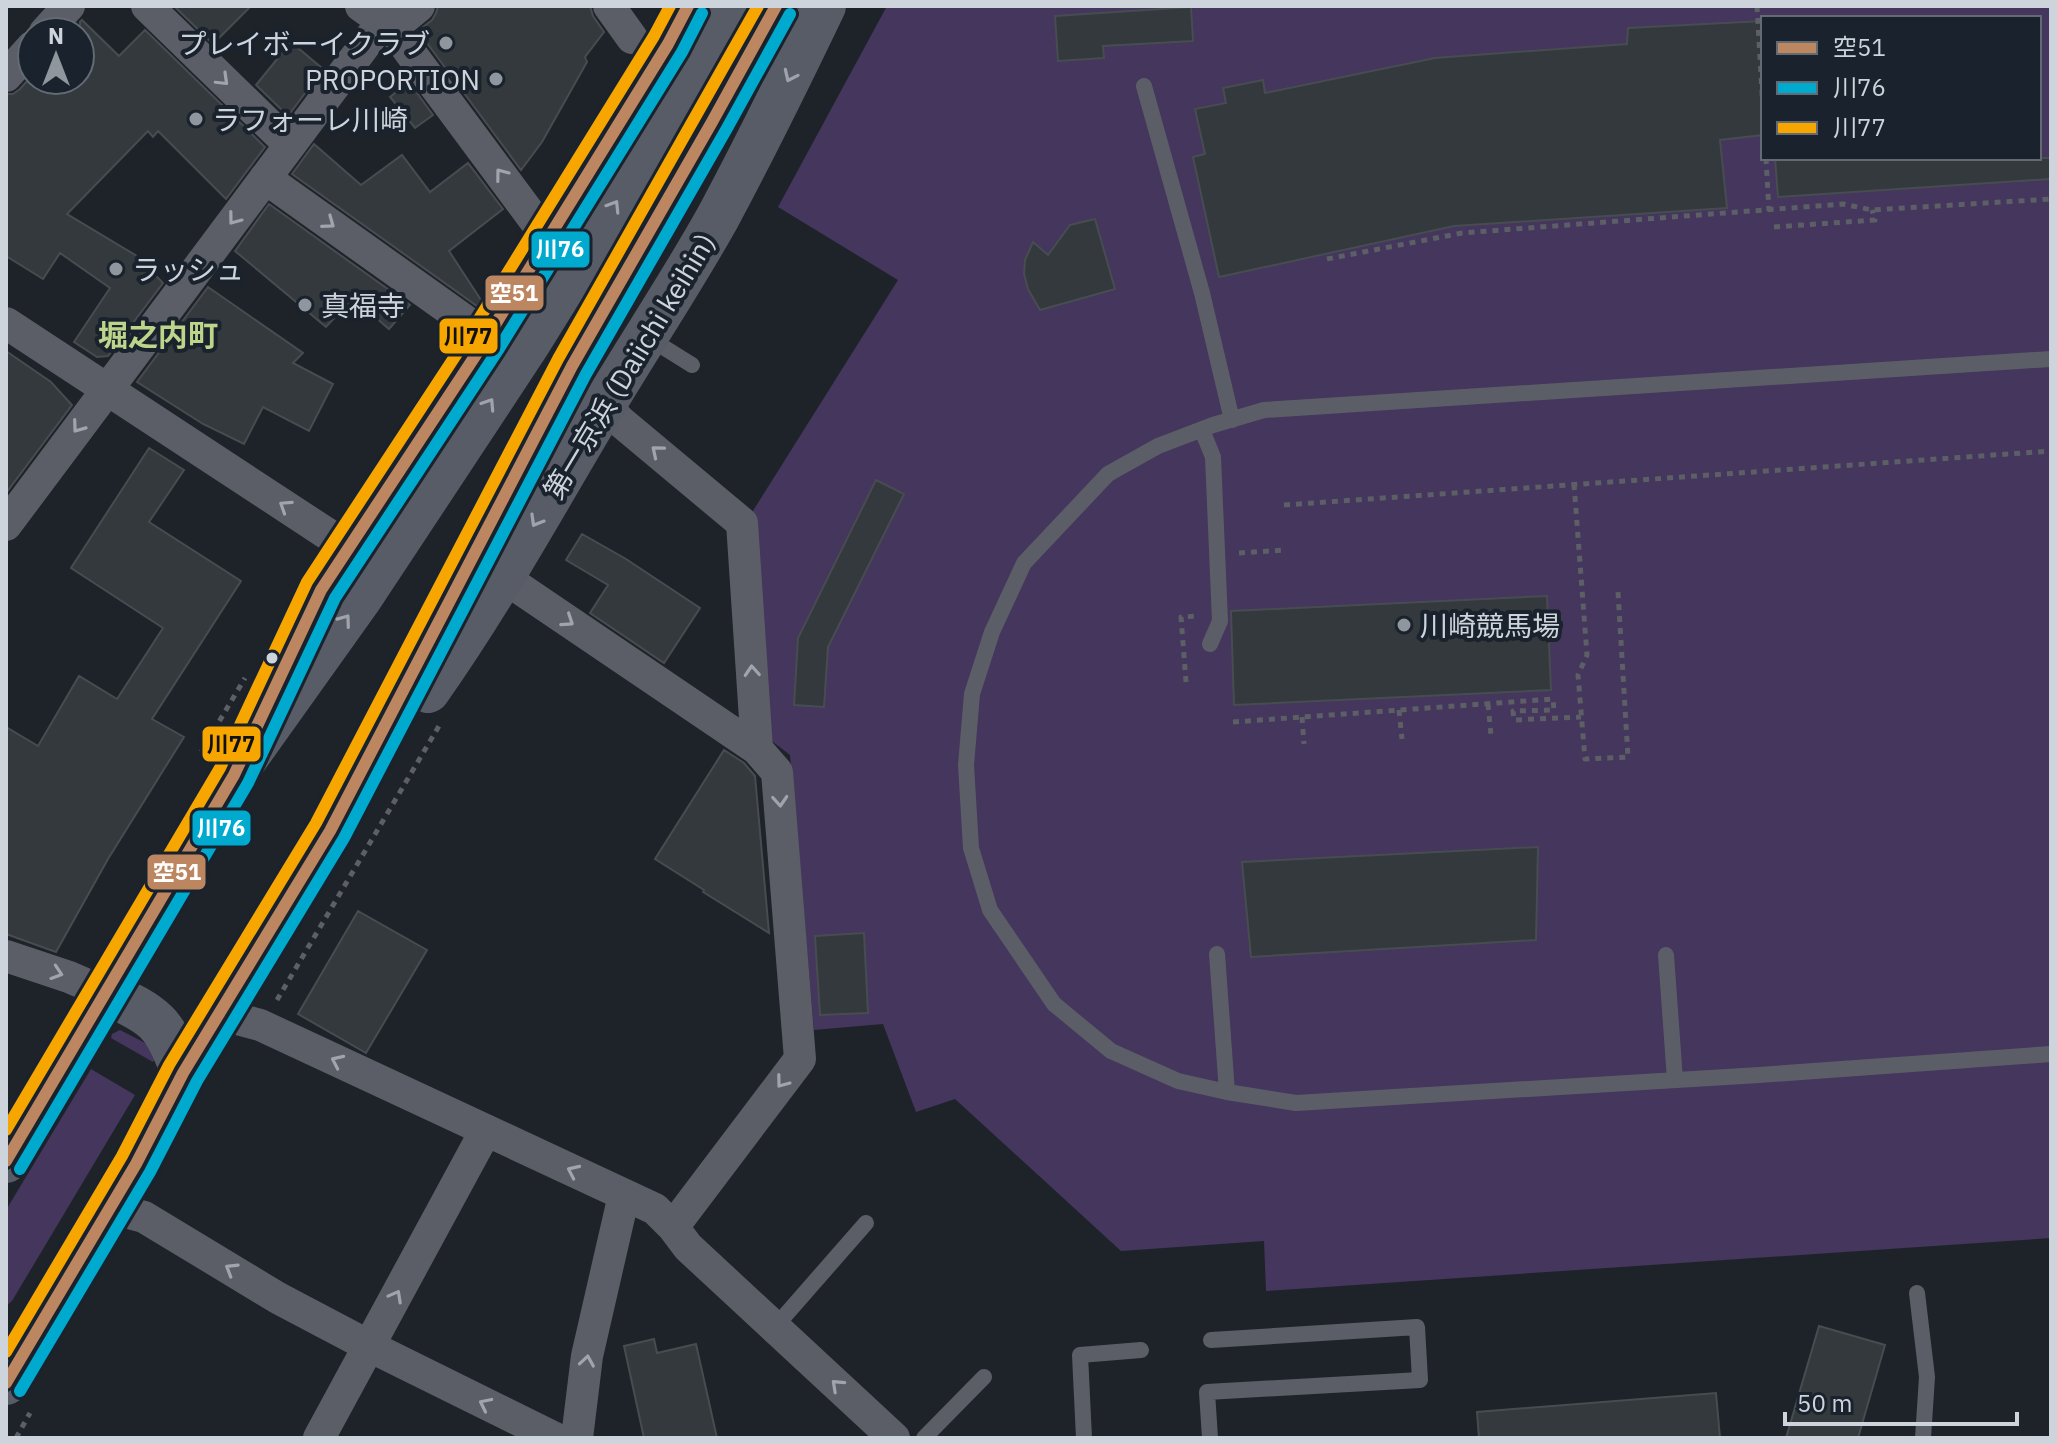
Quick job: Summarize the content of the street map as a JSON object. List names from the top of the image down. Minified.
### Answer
{"streets":{"highway":["第一京浜 (Daiichi keihin)"]},"districts":["堀之内町"],"places":["プレイボーイクラブ","PROPORTION","ラフォーレ川崎","ラッシュ","真福寺","川崎競馬場"],"lines":["transit line 空51","transit line 川77","transit line 川76"],"legend":["空51","川76","川77"],"scale_bar":"50 m","north":"top"}
